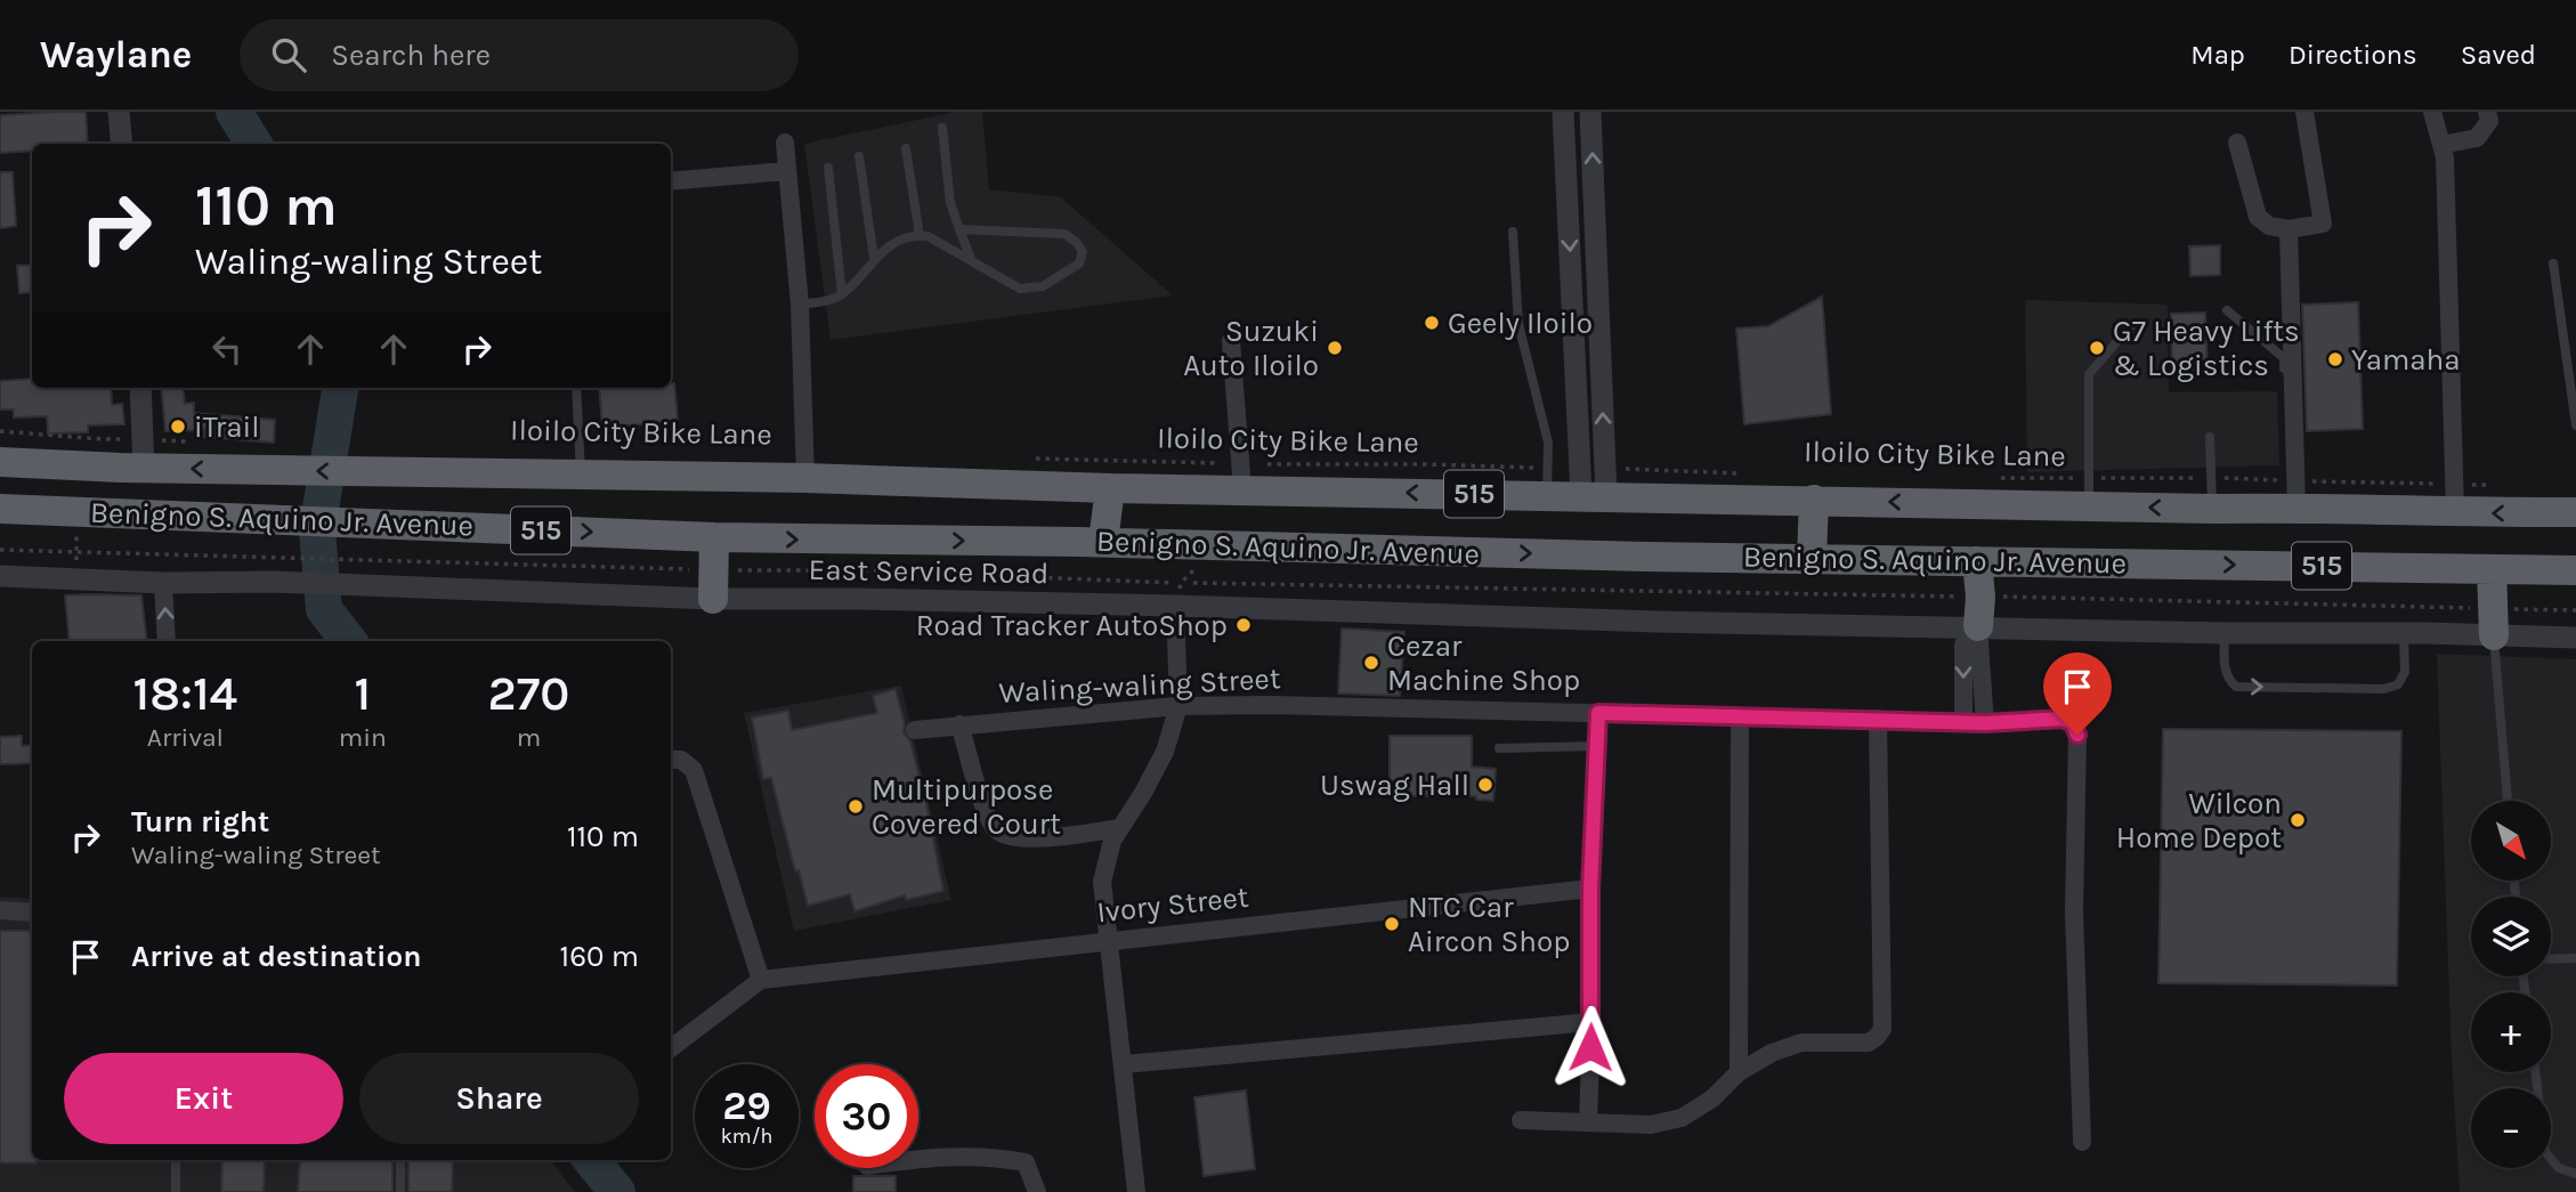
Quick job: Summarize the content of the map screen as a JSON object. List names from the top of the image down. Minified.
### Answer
{"streets":{"highway":["515","Benigno S. Aquino Jr. Avenue"],"street":["East Service Road","Waling-waling Street","Ivory Street"],"path":["Iloilo City Bike Lane"]},"crossings":[["Iloilo City Bike Lane","Benigno S. Aquino Jr. Avenue"]],"places":["Geely Iloilo","Suzuki Auto Iloilo","G7 Heavy Lifts & Logistics","Yamaha","iTrail","Road Tracker AutoShop","Cezar Machine Shop","Uswag Hall","Multipurpose Covered Court","Wilcon Home Depot","NTC Car Aircon Shop"],"north":"bottom right","page":{"header":"Waylane","search":"Search here","nav":["Map","Directions","Saved"],"turn":["110 m","Waling-waling Street"],"eta":["18:14","Arrival","1","min","270","m"],"list":[{"name":"Turn right","note":"Waling-waling Street","value":"110 m"},{"name":"Arrive at destination","value":"160 m"}],"map_buttons":["+","−"],"buttons":["Exit","Share"],"speed":"29 km/h","limit":"30"}}
